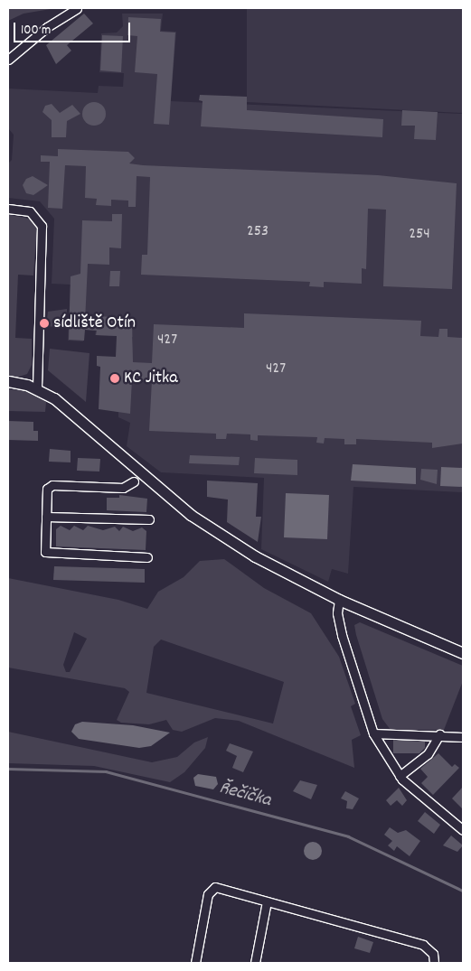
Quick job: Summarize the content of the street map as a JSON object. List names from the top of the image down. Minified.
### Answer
{"water":["Řečička"],"places":["sídliště Otín","KC Jitka"],"house_numbers":["253","254","427","427"],"scale_bar":"100 m"}
